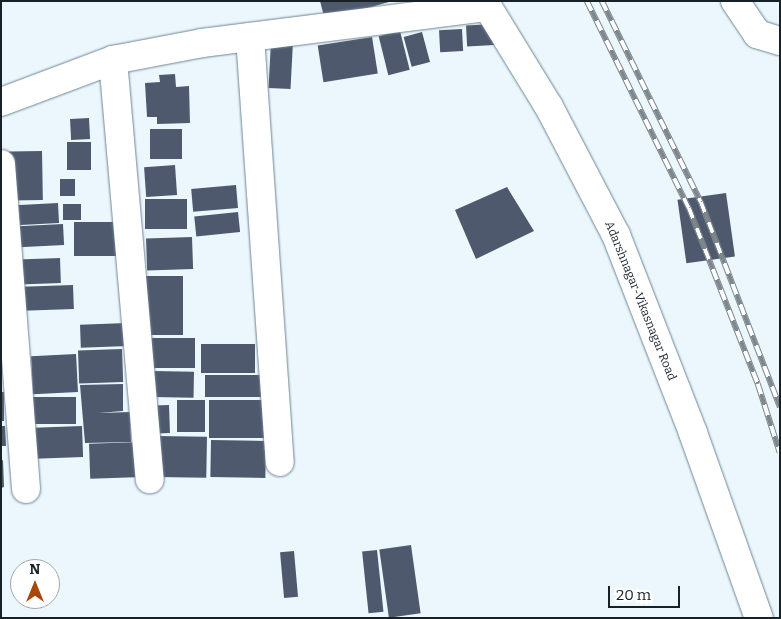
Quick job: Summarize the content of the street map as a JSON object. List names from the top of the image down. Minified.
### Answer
{"streets":{"street":["Adarshnagar-Vikasnagar Road"]},"scale_bar":"20 m","north":"top"}
